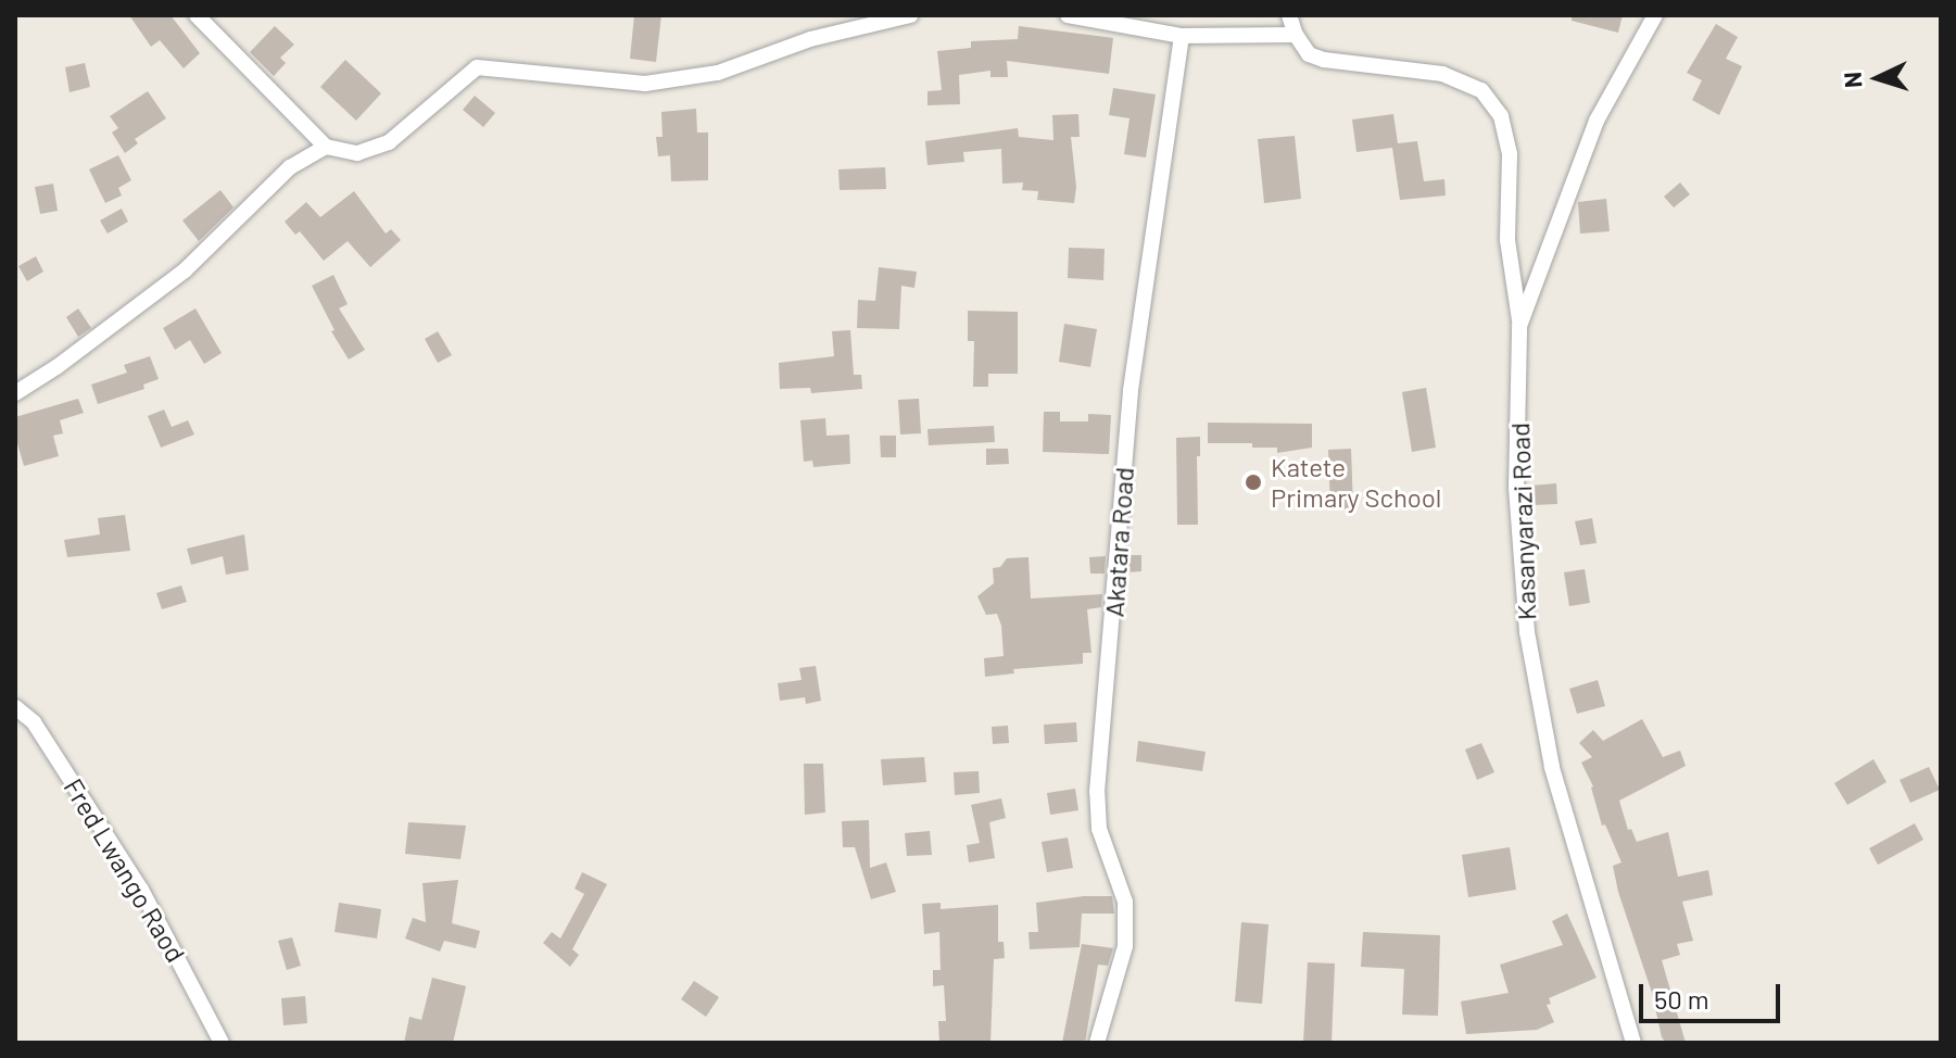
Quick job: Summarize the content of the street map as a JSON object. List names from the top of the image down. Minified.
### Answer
{"streets":{"street":["Kasanyarazi Road","Akatara Road","Fred Lwango Raod"]},"places":["Katete Primary School"],"scale_bar":"50 m","north":"left"}
